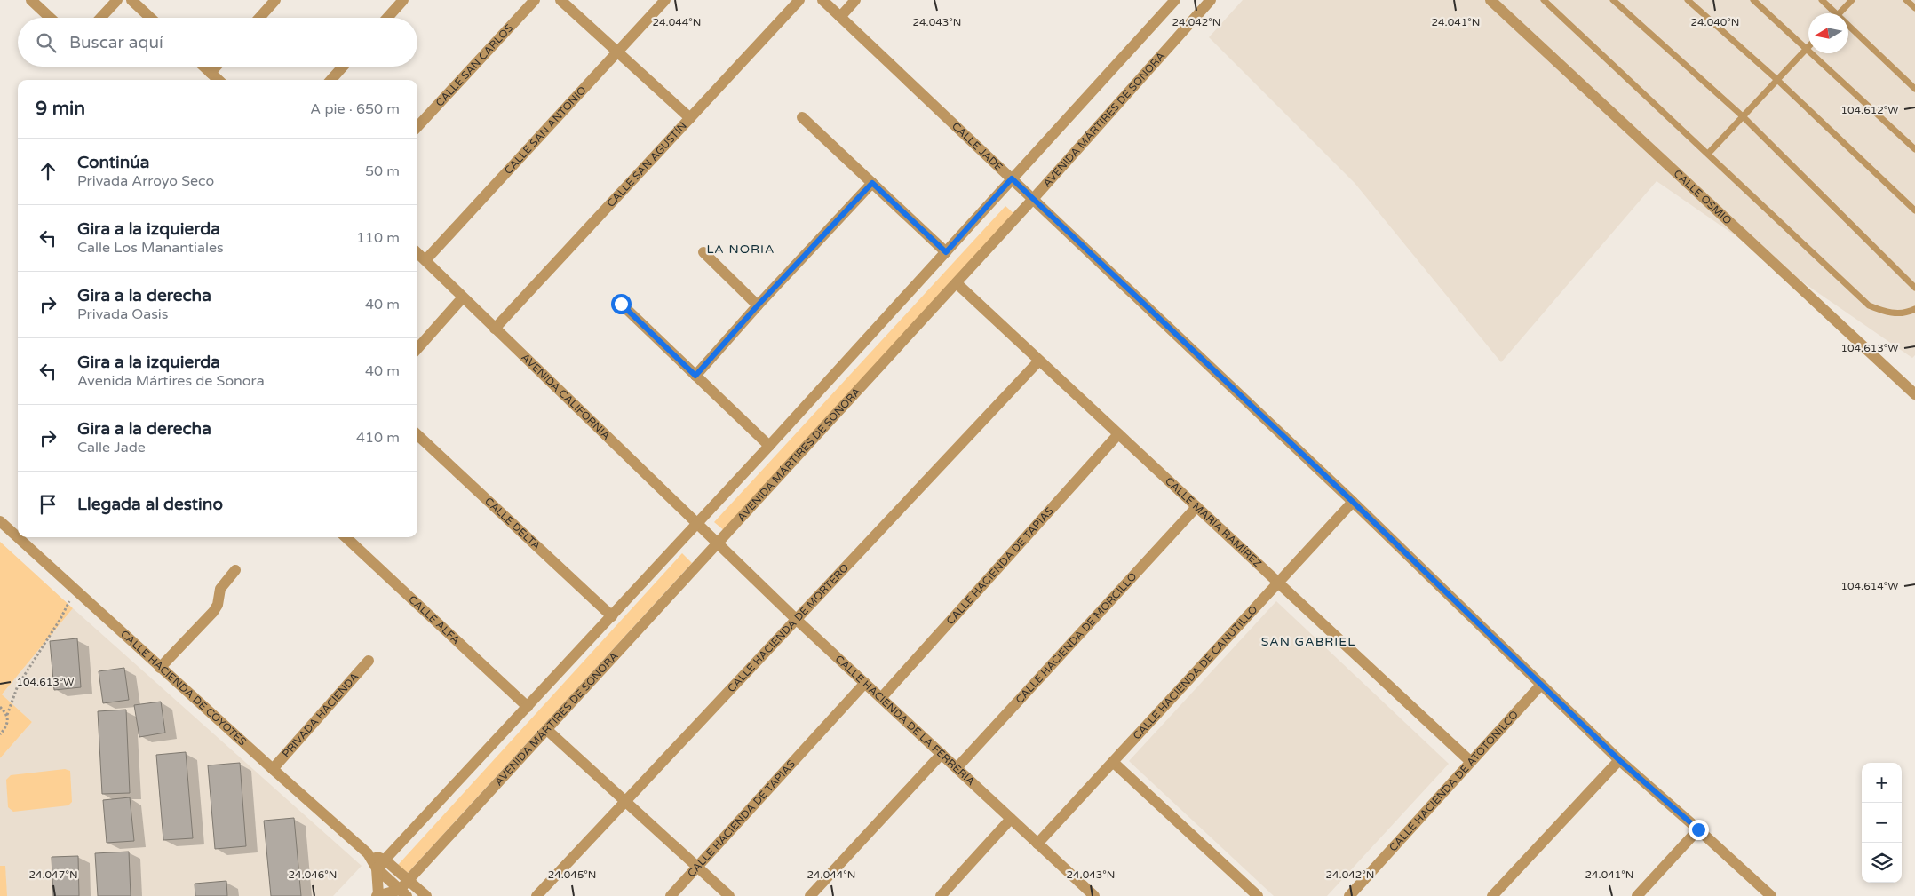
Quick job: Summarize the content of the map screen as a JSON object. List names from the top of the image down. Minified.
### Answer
{"streets":{"street":["CALLE SAN CARLOS","AVENIDA MÁRTIRES DE SONORA","CALLE SAN ANTONIO","CALLE JADE","CALLE SAN AGUSTÍN","CALLE OSMIO","AVENIDA CALIFORNIA","CALLE MARÍA RAMÍREZ","CALLE DELTA","CALLE HACIENDA DE TAPIAS","CALLE ALFA","CALLE HACIENDA DE MORTERO","CALLE HACIENDA DE MORCILLO","CALLE HACIENDA DE CANUTILLO","CALLE HACIENDA DE COYOTES","PRIVADA HACIENDA","CALLE HACIENDA DE LA FERRERÍA","CALLE HACIENDA DE ATOTONILCO"]},"crossings":[["AVENIDA MÁRTIRES DE SONORA","CALLE JADE"],["AVENIDA MÁRTIRES DE SONORA","AVENIDA CALIFORNIA"],["AVENIDA MÁRTIRES DE SONORA","CALLE MARÍA RAMÍREZ"],["AVENIDA MÁRTIRES DE SONORA","CALLE HACIENDA DE COYOTES"],["AVENIDA MÁRTIRES DE SONORA","CALLE HACIENDA DE LA FERRERÍA"],["CALLE SAN ANTONIO","AVENIDA CALIFORNIA"],["CALLE JADE","CALLE HACIENDA DE CANUTILLO"],["CALLE JADE","CALLE HACIENDA DE ATOTONILCO"],["CALLE SAN AGUSTÍN","AVENIDA CALIFORNIA"],["AVENIDA CALIFORNIA","CALLE HACIENDA DE LA FERRERÍA"],["CALLE MARÍA RAMÍREZ","CALLE HACIENDA DE TAPIAS"],["CALLE MARÍA RAMÍREZ","CALLE HACIENDA DE MORTERO"],["CALLE MARÍA RAMÍREZ","CALLE HACIENDA DE MORCILLO"],["CALLE MARÍA RAMÍREZ","CALLE HACIENDA DE CANUTILLO"],["CALLE MARÍA RAMÍREZ","CALLE HACIENDA DE ATOTONILCO"],["CALLE HACIENDA DE TAPIAS","CALLE HACIENDA DE LA FERRERÍA"],["CALLE HACIENDA DE MORTERO","CALLE HACIENDA DE LA FERRERÍA"],["CALLE HACIENDA DE MORCILLO","CALLE HACIENDA DE LA FERRERÍA"],["CALLE HACIENDA DE CANUTILLO","CALLE HACIENDA DE LA FERRERÍA"],["CALLE HACIENDA DE COYOTES","PRIVADA HACIENDA"]],"districts":["LA NORIA","SAN GABRIEL"],"north":"left","page":{"search":"Buscar aquí","heading":["9 min","A pie · 650 m"],"list":[["Continúa","Privada Arroyo Seco","50 m"],["Gira a la izquierda","Calle Los Manantiales","110 m"],["Gira a la derecha","Privada Oasis","40 m"],["Gira a la izquierda","Avenida Mártires de Sonora","40 m"],["Gira a la derecha","Calle Jade","410 m"],"Llegada al destino"],"map_buttons":["+","−"]},"coordinates":["24.040°N","24.044°N","24.043°N","24.042°N","24.041°N","104.612°W","104.613°W","104.614°W","24.047°N","24.046°N","24.045°N"]}
